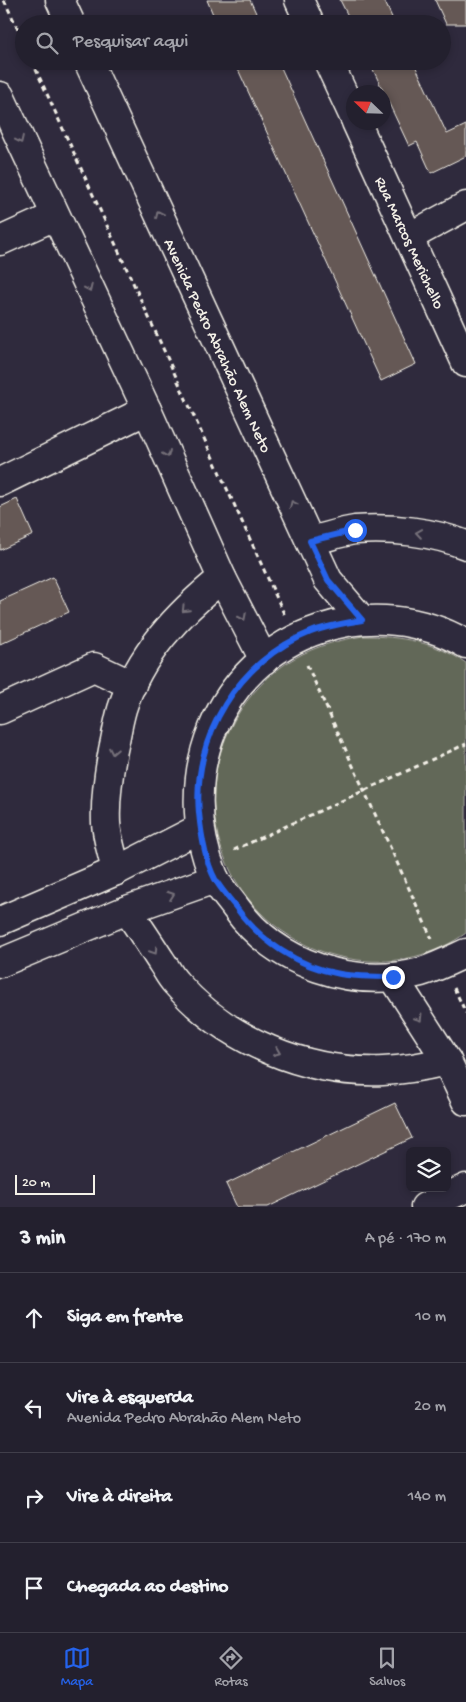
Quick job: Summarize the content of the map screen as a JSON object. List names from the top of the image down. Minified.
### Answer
{"streets":{"street":["Rua Marcos Merichello","Avenida Pedro Abrahão Alem Neto"]},"scale_bar":"20 m","north":"top left","page":{"search":"Pesquisar aqui","scale":"20 m","heading":["3 min","A pé · 170 m"],"list":[["Siga em frente","10 m"],["Vire à esquerda","Avenida Pedro Abrahão Alem Neto","20 m"],["Vire à direita","140 m"],"Chegada ao destino"],"nav":["Mapa","Rotas","Salvos"]}}
